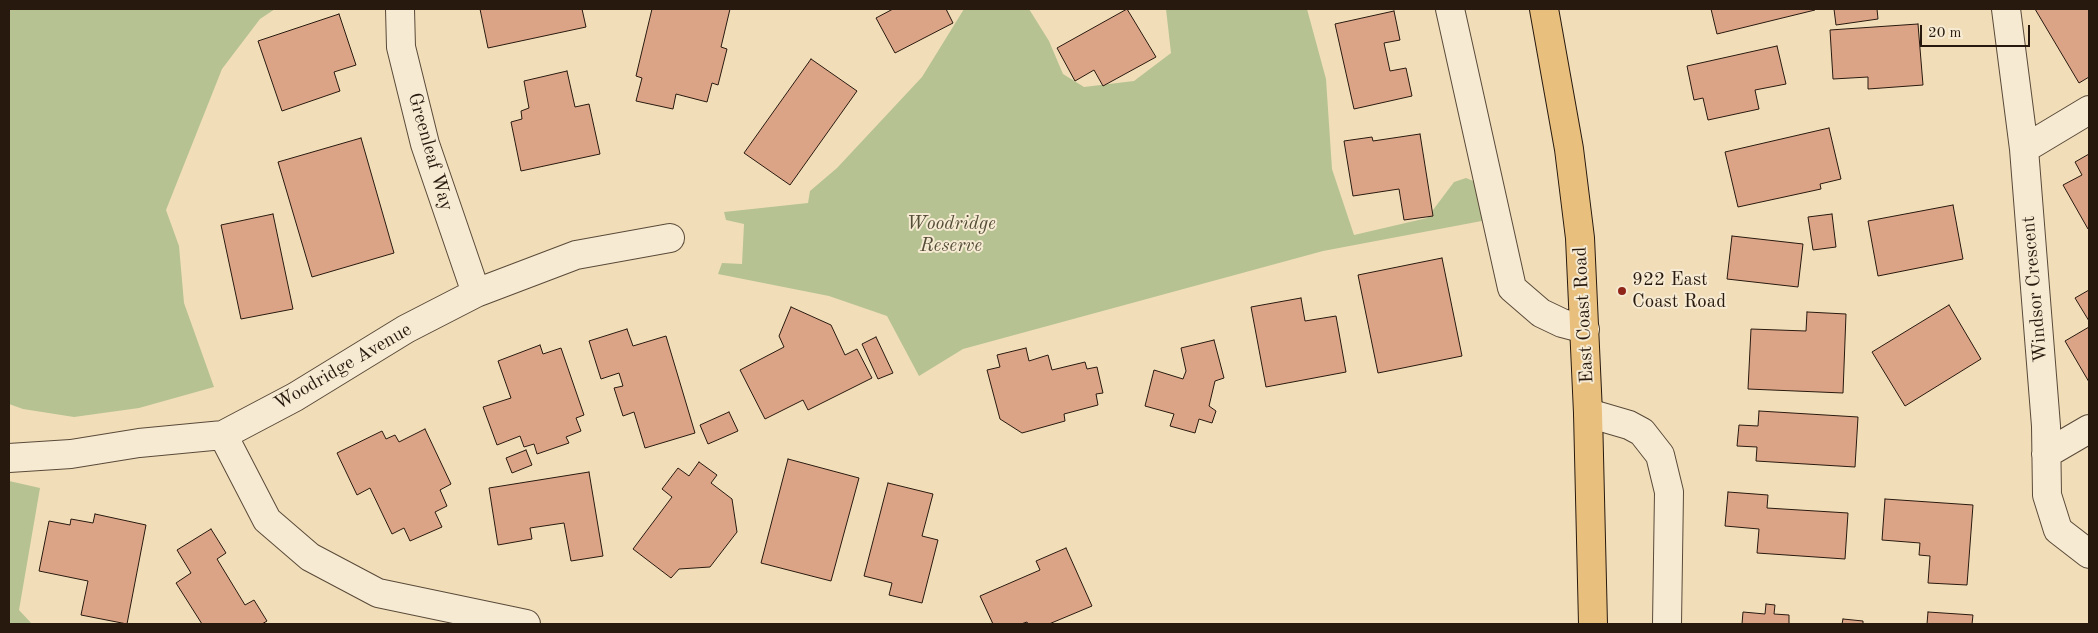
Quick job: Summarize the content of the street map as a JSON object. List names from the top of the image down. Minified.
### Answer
{"streets":{"main road":["East Coast Road"],"street":["Greenleaf Way","Windsor Crescent","Woodridge Avenue"]},"crossings":[["Greenleaf Way","Woodridge Avenue"]],"parks":["Woodridge Reserve"],"places":["922 East Coast Road"],"scale_bar":"20 m"}
